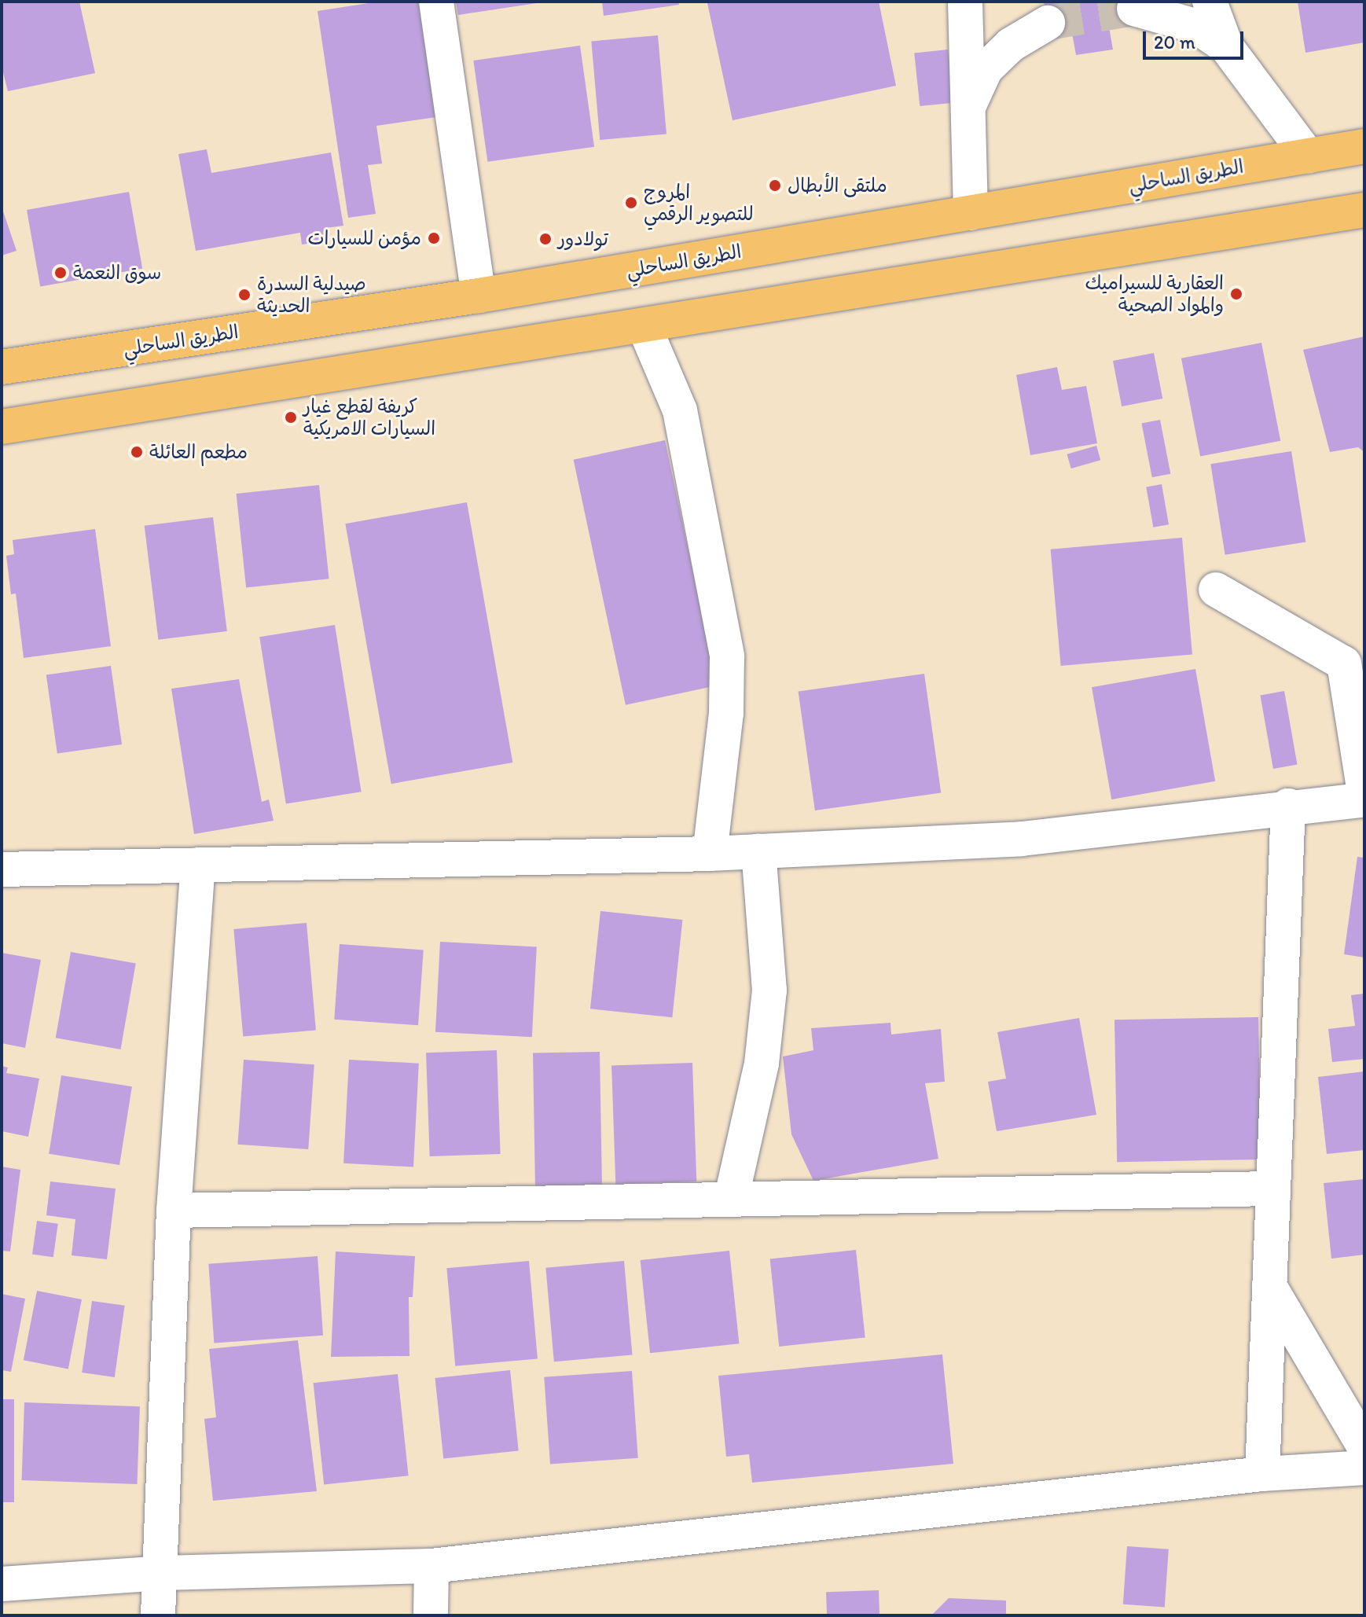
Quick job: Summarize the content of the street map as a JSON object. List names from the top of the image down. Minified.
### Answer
{"streets":{"highway":["الطريق الساحلي"]},"places":["ملتقى الأبطال","المروج للتصوير الرقمي","مؤمن للسيارات","تولادور","سوق النعمة","العقارية للسيراميك والمواد الصحية","صيدلية السدرة الحديثة","كريفة لقطع غيار السيارات الامريكية","مطعم العائلة"],"scale_bar":"20 m"}
